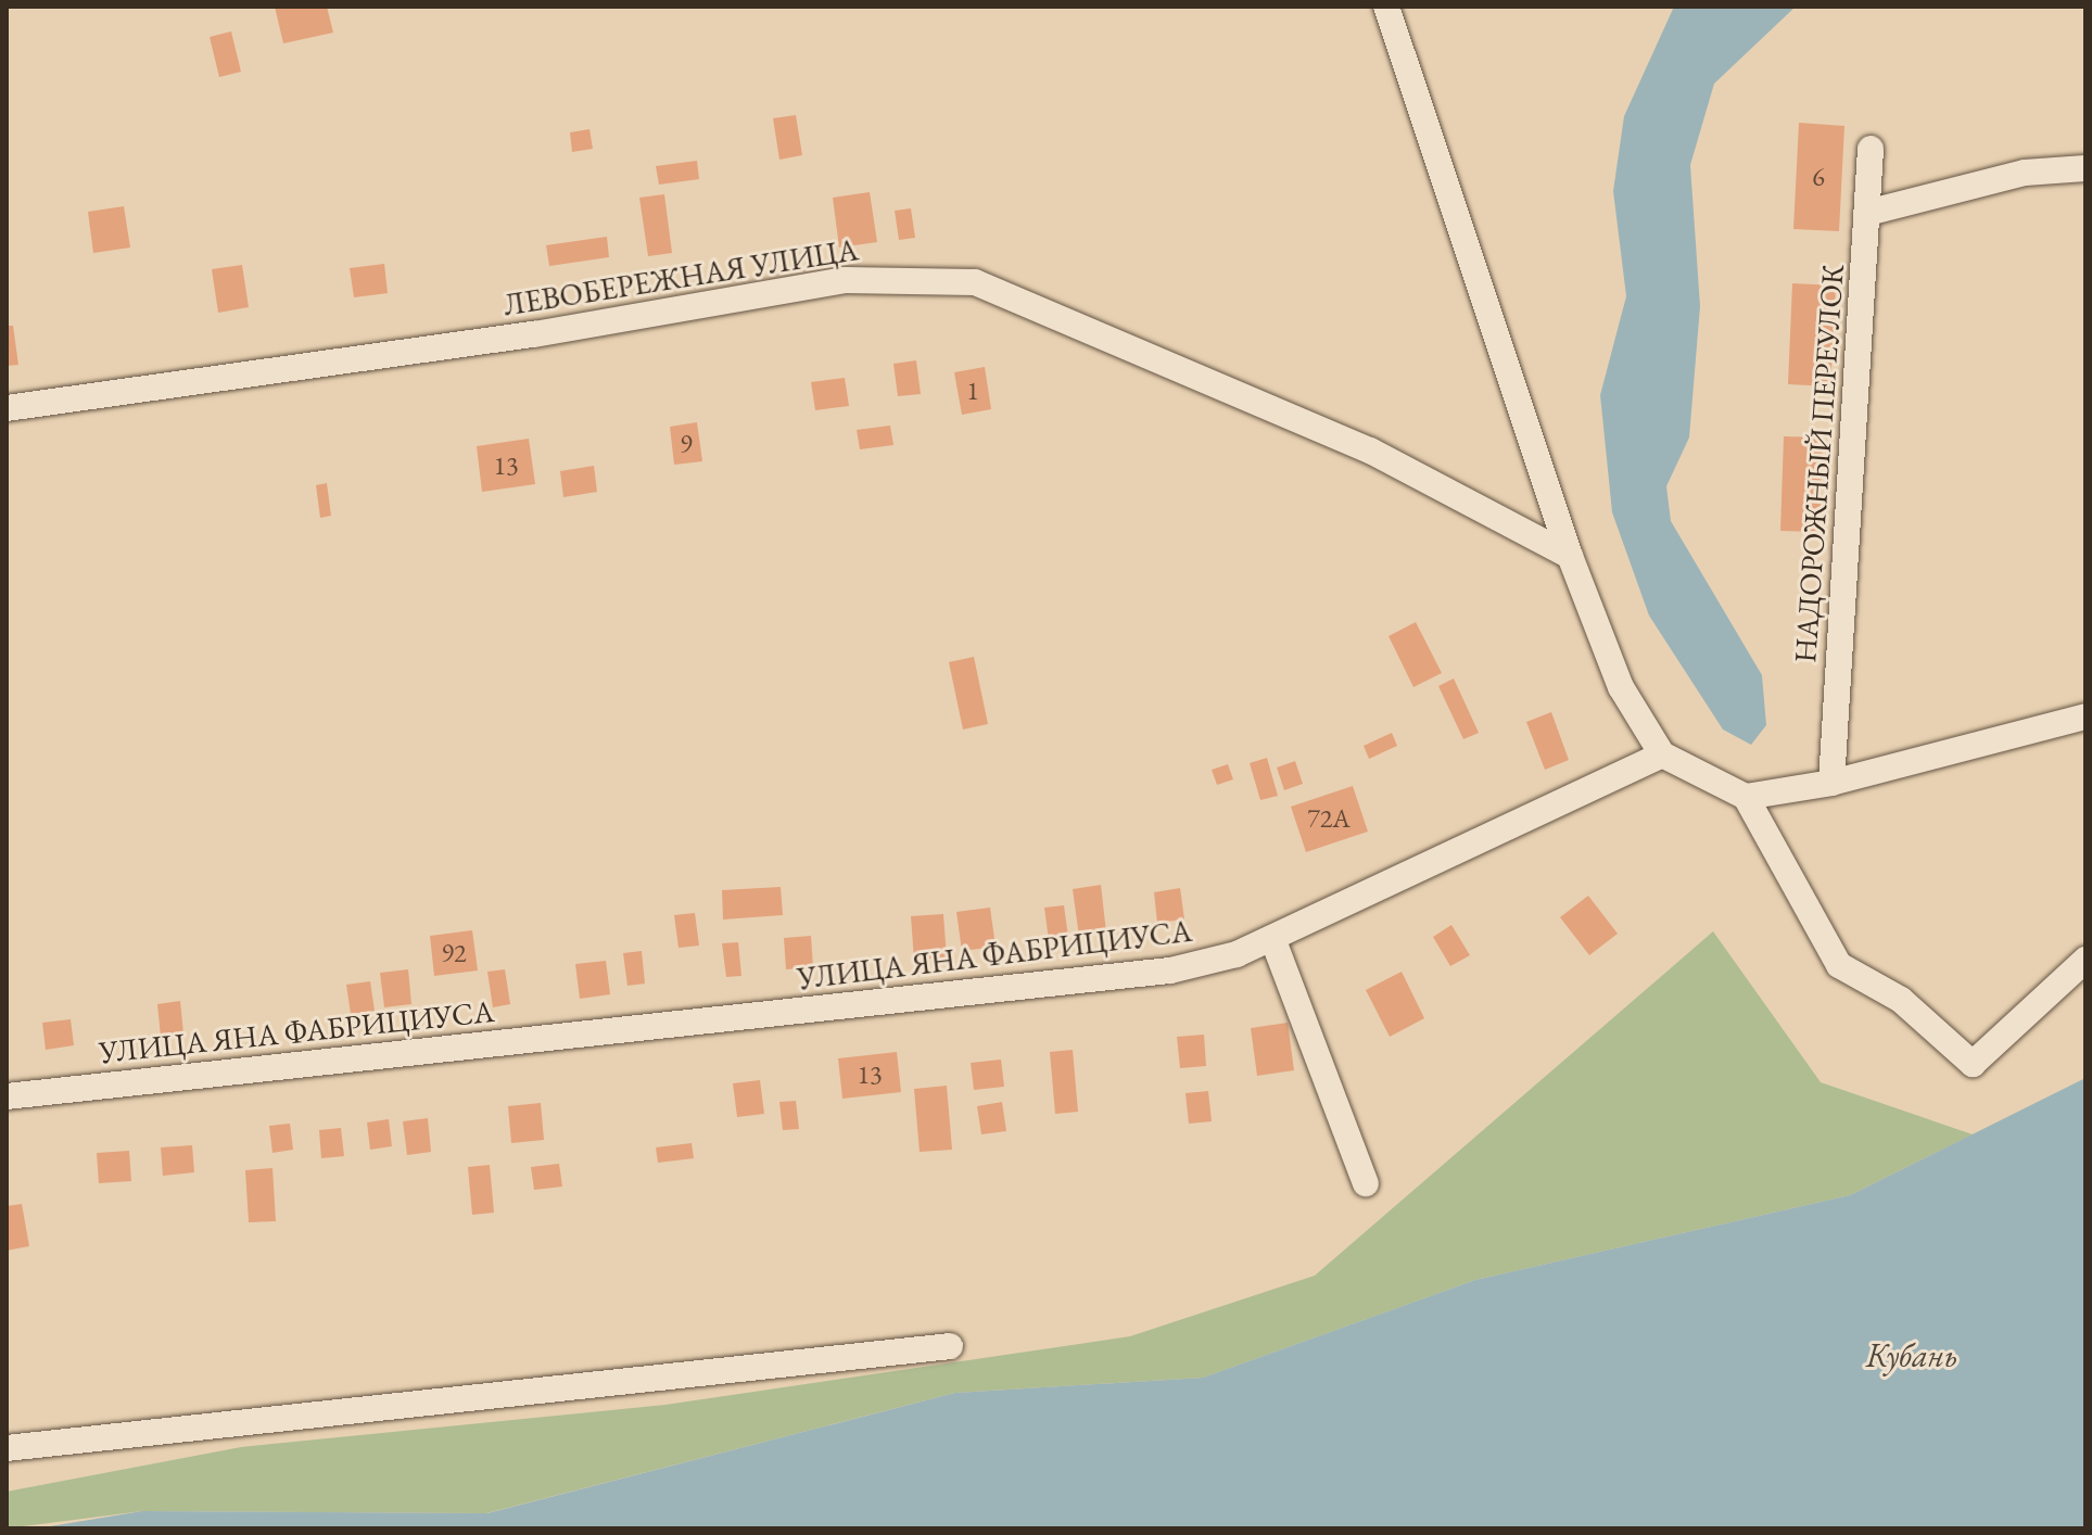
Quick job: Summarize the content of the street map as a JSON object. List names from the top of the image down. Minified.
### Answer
{"streets":{"street":["ЛЕВОБЕРЕЖНАЯ УЛИЦА","НАДОРОЖНЫЙ ПЕРЕУЛОК","УЛИЦА ЯНА ФАБРИЦИУСА"]},"water":["Кубань"],"house_numbers":["6","1","9","13","72А","92","13"]}
